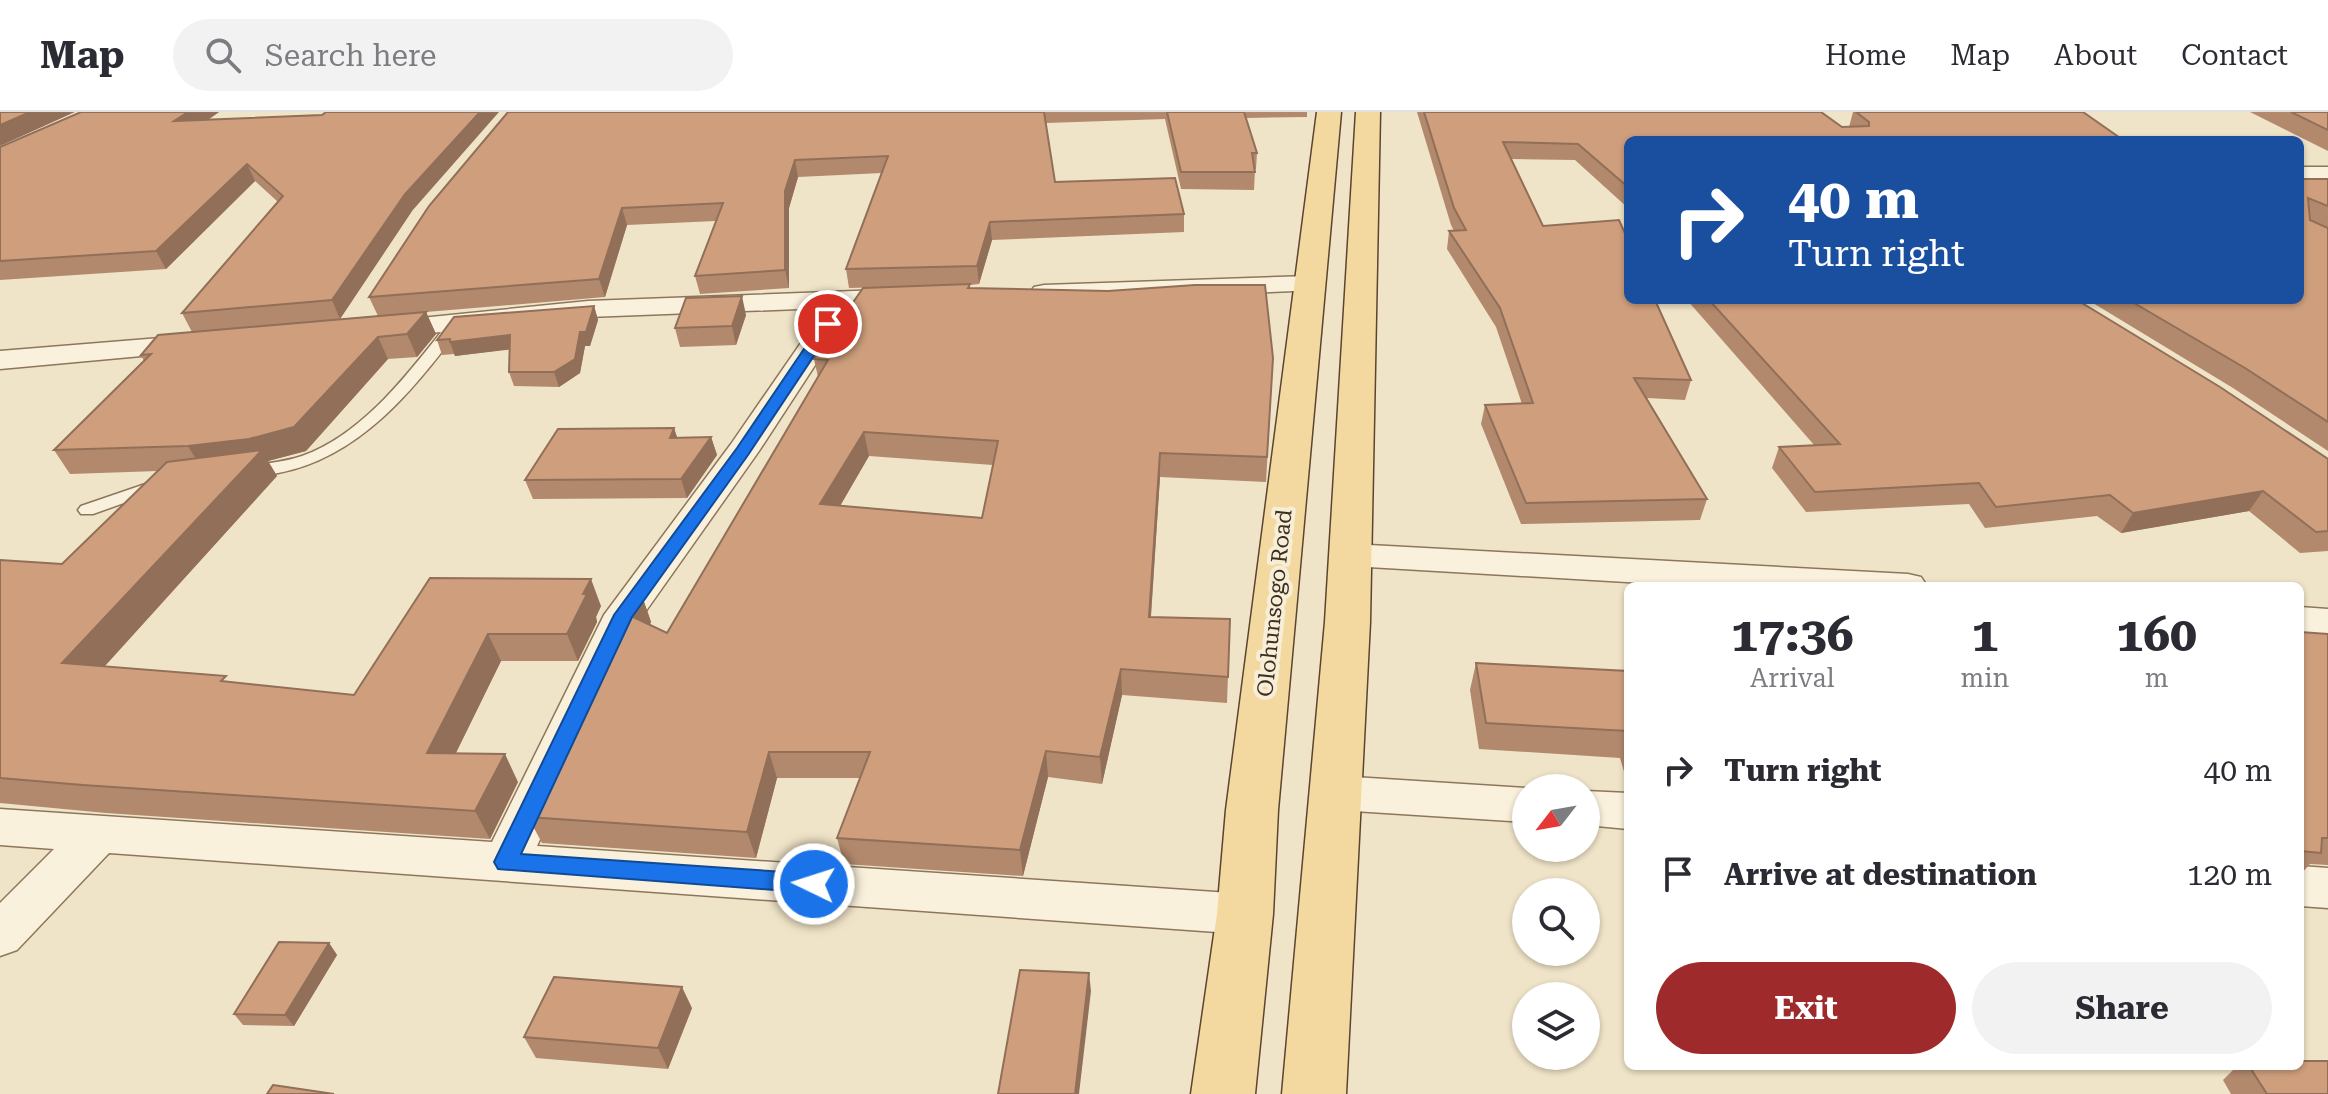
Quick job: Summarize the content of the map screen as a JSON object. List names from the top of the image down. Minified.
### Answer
{"streets":{"main road":["Olohunsogo Road"]},"north":"bottom left","page":{"header":"Map","search":"Search here","nav":["Home","Map","About","Contact"],"turn":["40 m","Turn right"],"eta":["17:36","Arrival","1","min","160","m"],"list":[{"name":"Turn right","value":"40 m"},{"name":"Arrive at destination","value":"120 m"}],"buttons":["Exit","Share"]}}
